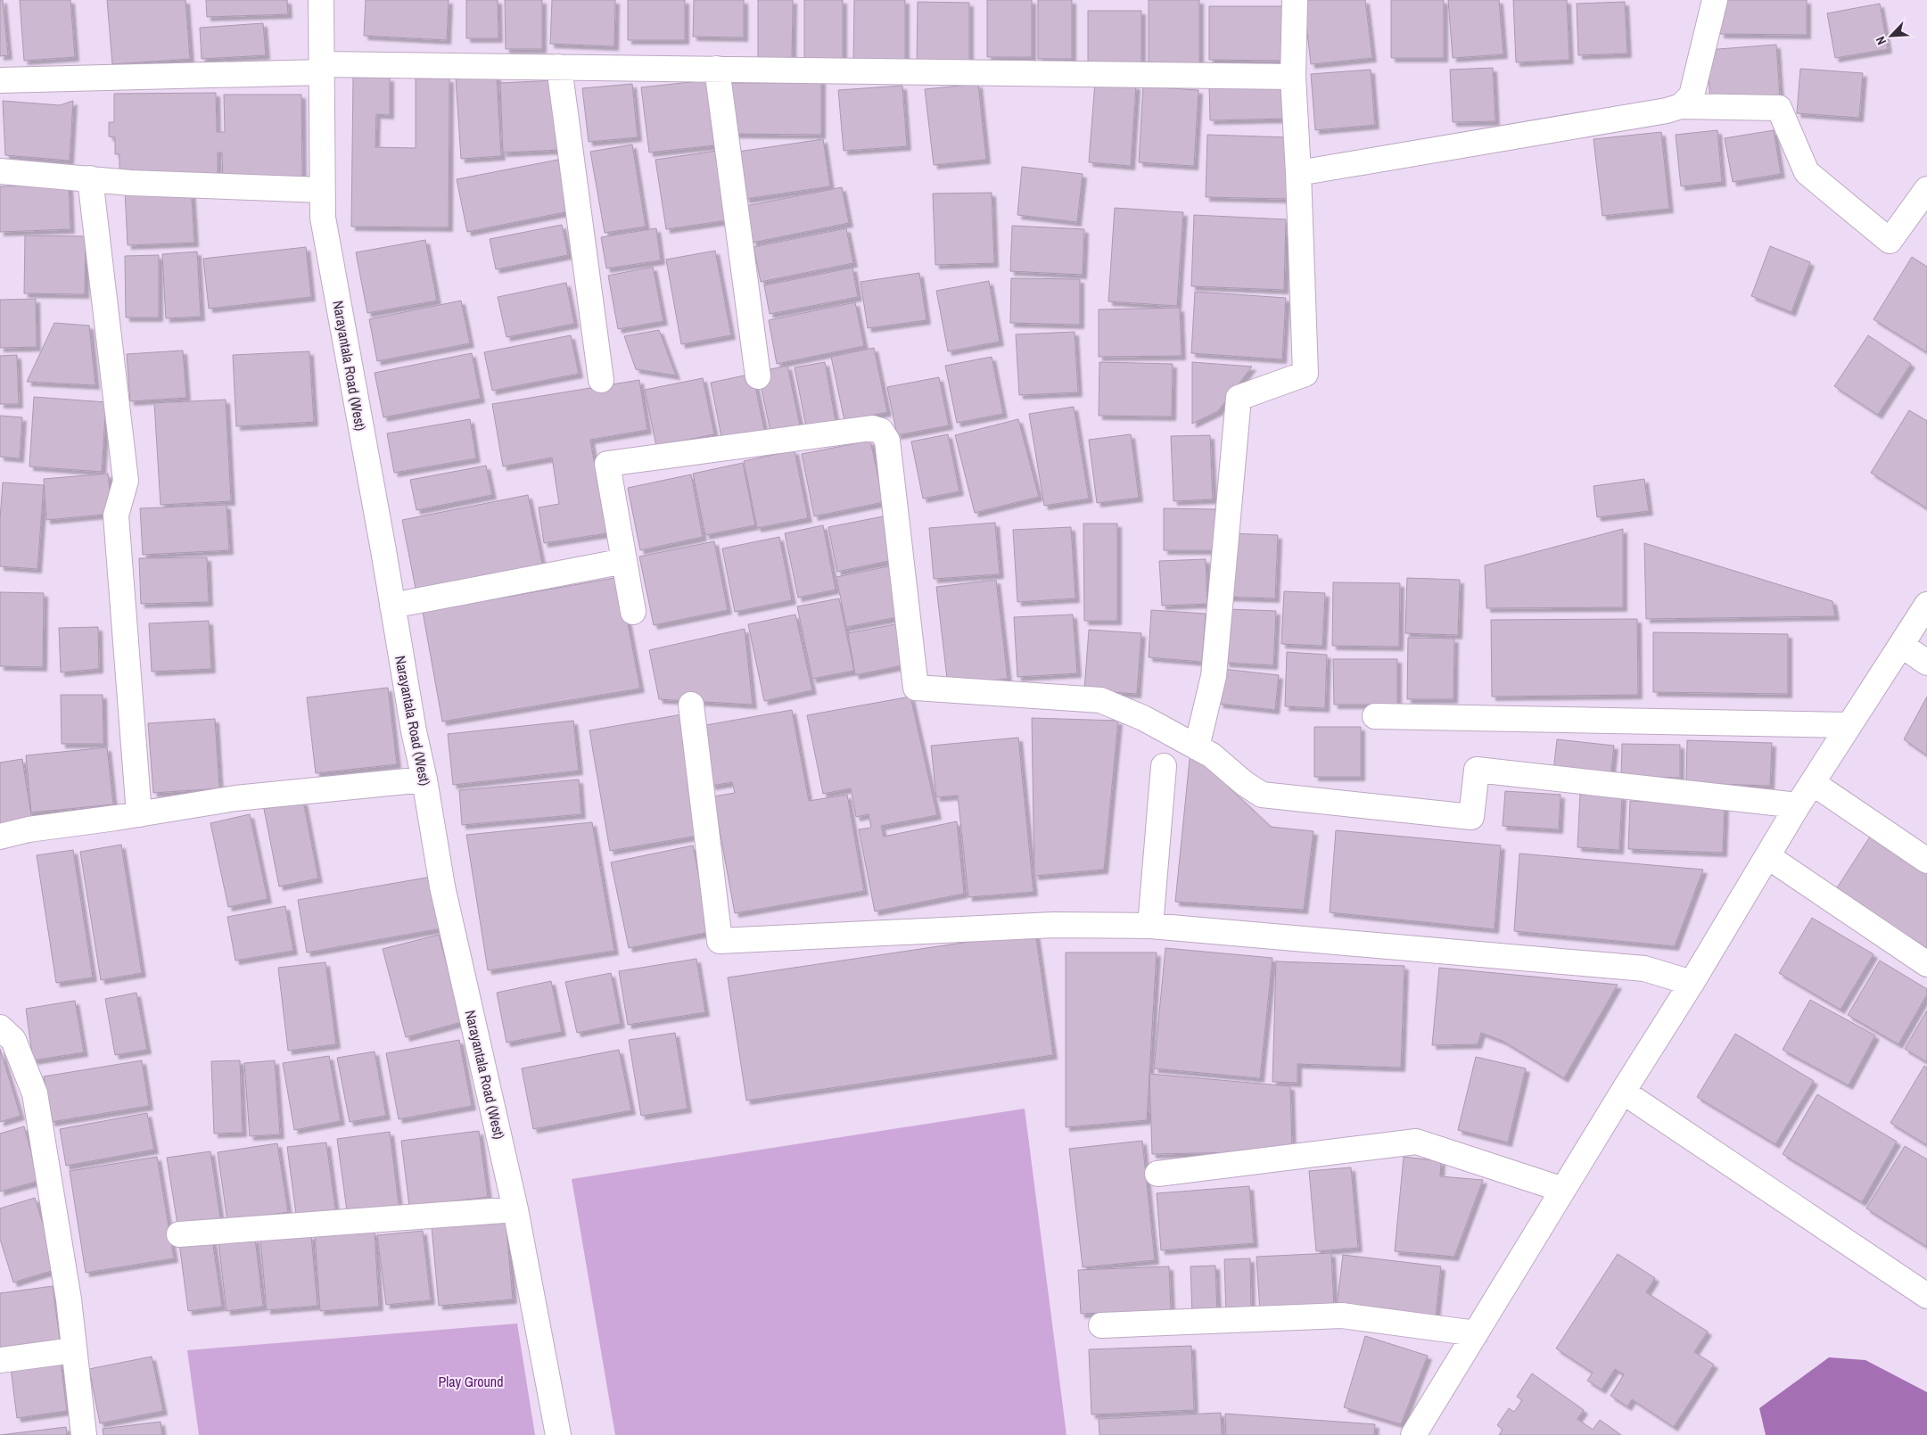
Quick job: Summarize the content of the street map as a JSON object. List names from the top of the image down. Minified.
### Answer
{"streets":{"street":["Narayantala Road (West)"]},"parks":["Play Ground"],"north":"bottom left"}
